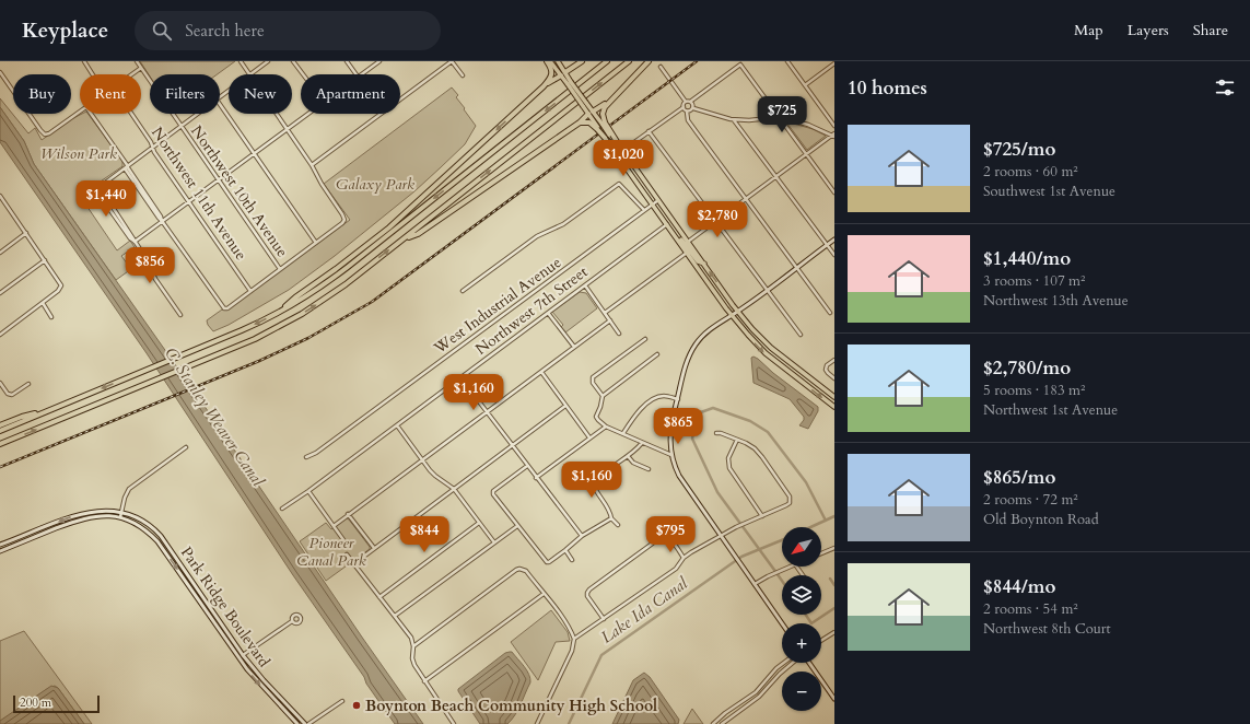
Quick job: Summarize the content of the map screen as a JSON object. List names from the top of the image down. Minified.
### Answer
{"streets":{"street":["Northwest 10th Avenue","Northwest 11th Avenue","West Industrial Avenue","Northwest 7th Street","Park Ridge Boulevard"]},"water":["C. Stanley Weaver Canal","Lake Ida Canal"],"parks":["Wilson Park","Galaxy Park","Pioneer Canal Park"],"places":["Boynton Beach Community High School"],"scale_bar":"200 m","north":"bottom left","page":{"header":"Keyplace","search":"Search here","nav":["Map","Layers","Share"],"heading":"10 homes","chip":["Buy","Rent","Filters","New","Apartment"],"price":["$725","$1,020","$1,440","$2,780","$856","$1,160","$865","$1,160","$844","$795"],"list":[{"name":"$725/mo","note":"2 rooms · 60 m² · Southwest 1st Avenue"},{"name":"$1,440/mo","note":"3 rooms · 107 m² · Northwest 13th Avenue"},{"name":"$2,780/mo","note":"5 rooms · 183 m² · Northwest 1st Avenue"},{"name":"$865/mo","note":"2 rooms · 72 m² · Old Boynton Road"},{"name":"$844/mo","note":"2 rooms · 54 m² · Northwest 8th Court"}],"map_buttons":["+","−"],"scale":"200 m"}}
